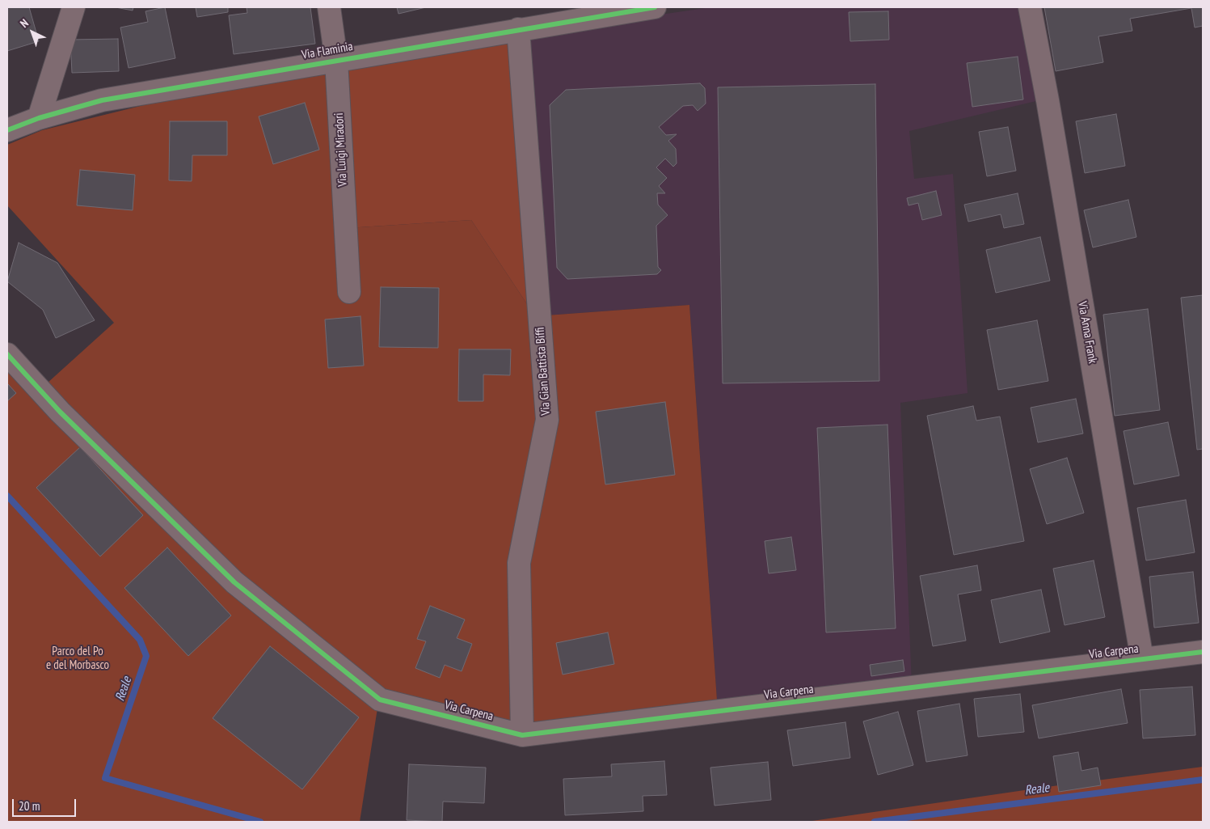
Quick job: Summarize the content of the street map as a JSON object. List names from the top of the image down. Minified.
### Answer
{"streets":{"street":["Via Flaminia","Via Luigi Miradori","Via Anna Frank","Via Gian Battista Biffi","Via Carpena"]},"crossings":[["Via Flaminia","Via Luigi Miradori"],["Via Flaminia","Via Gian Battista Biffi"],["Via Anna Frank","Via Carpena"],["Via Gian Battista Biffi","Via Carpena"]],"water":["Reale"],"parks":["Parco del Po e del Morbasco"],"scale_bar":"20 m","north":"top left"}
